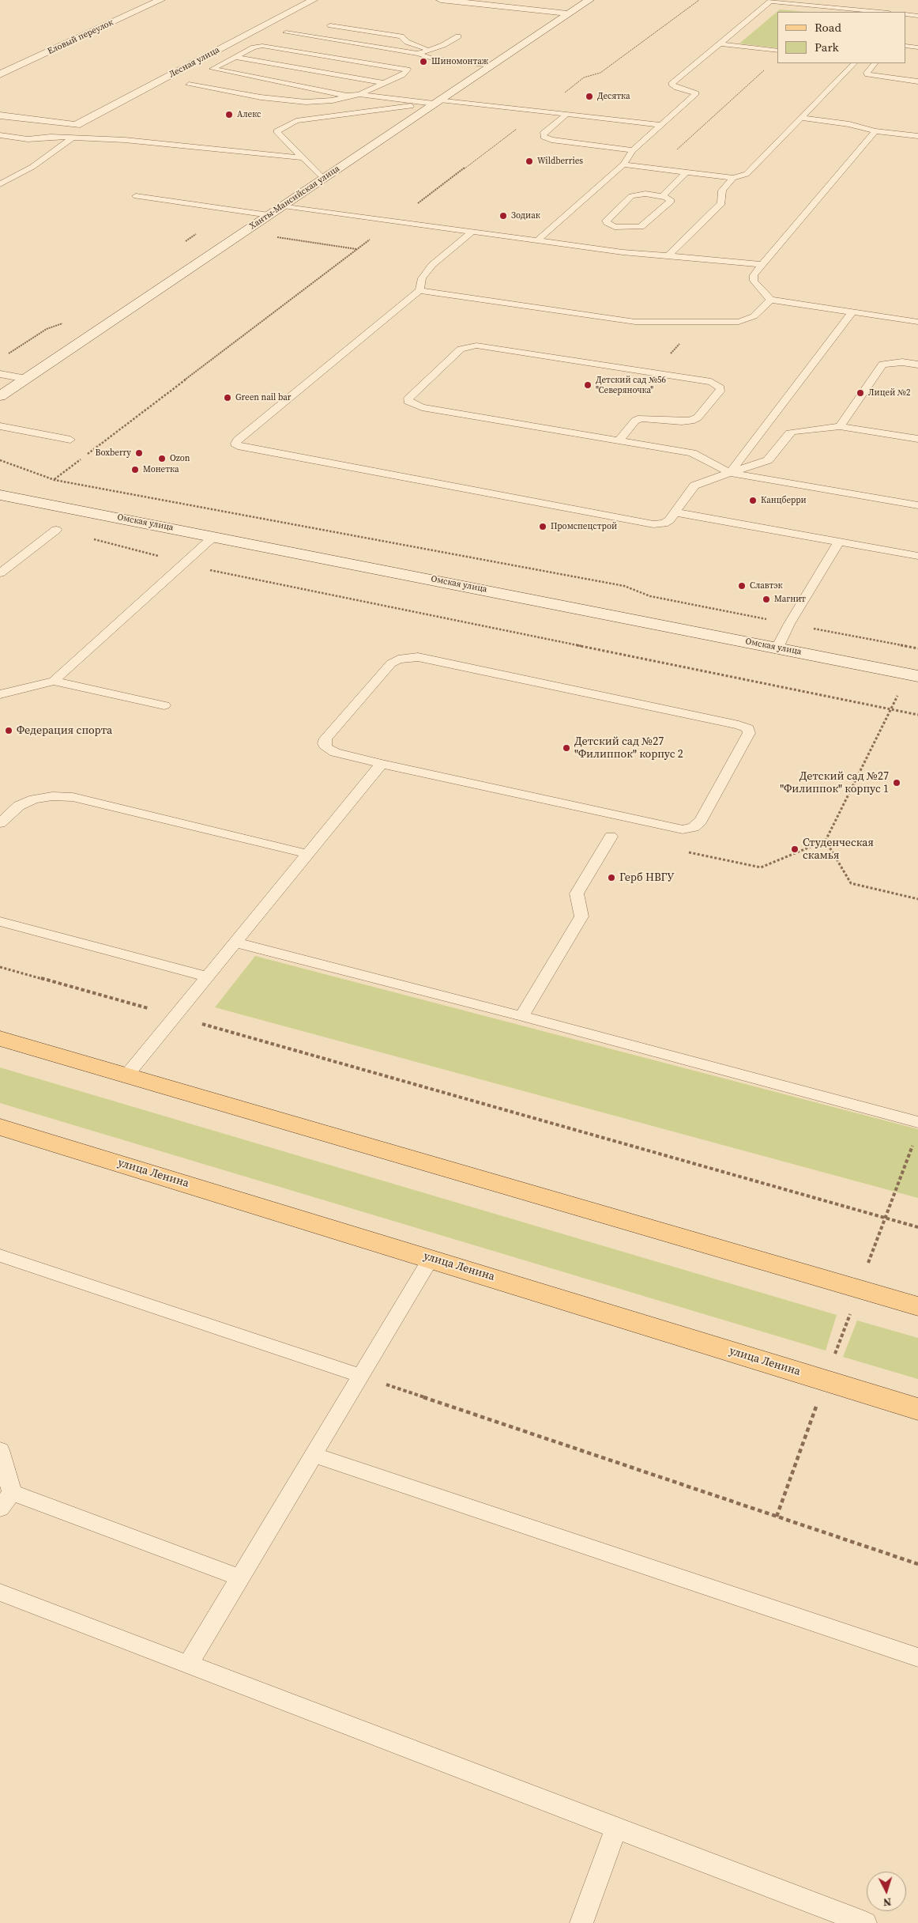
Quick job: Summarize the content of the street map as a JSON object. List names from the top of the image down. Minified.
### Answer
{"streets":{"main road":["Еловый переулок","Лесная улица","Ханты-Мансийская улица","Омская улица","улица Ленина"]},"places":["Шиномонтаж","Десятка","Алекс","Wildberries","Зодиак","Детский сад №56 \"Северяночка\"","Лицей №2","Green nail bar","Boxberry","Ozon","Монетка","Канцберри","Промспецстрой","Славтэк","Магнит","Федерация спорта","Детский сад №27 \"Филиппок\" корпус 2","Детский сад №27 \"Филиппок\" корпус 1","Студенческая скамья","Герб НВГУ"],"legend":["Road","Park"],"north":"bottom"}
